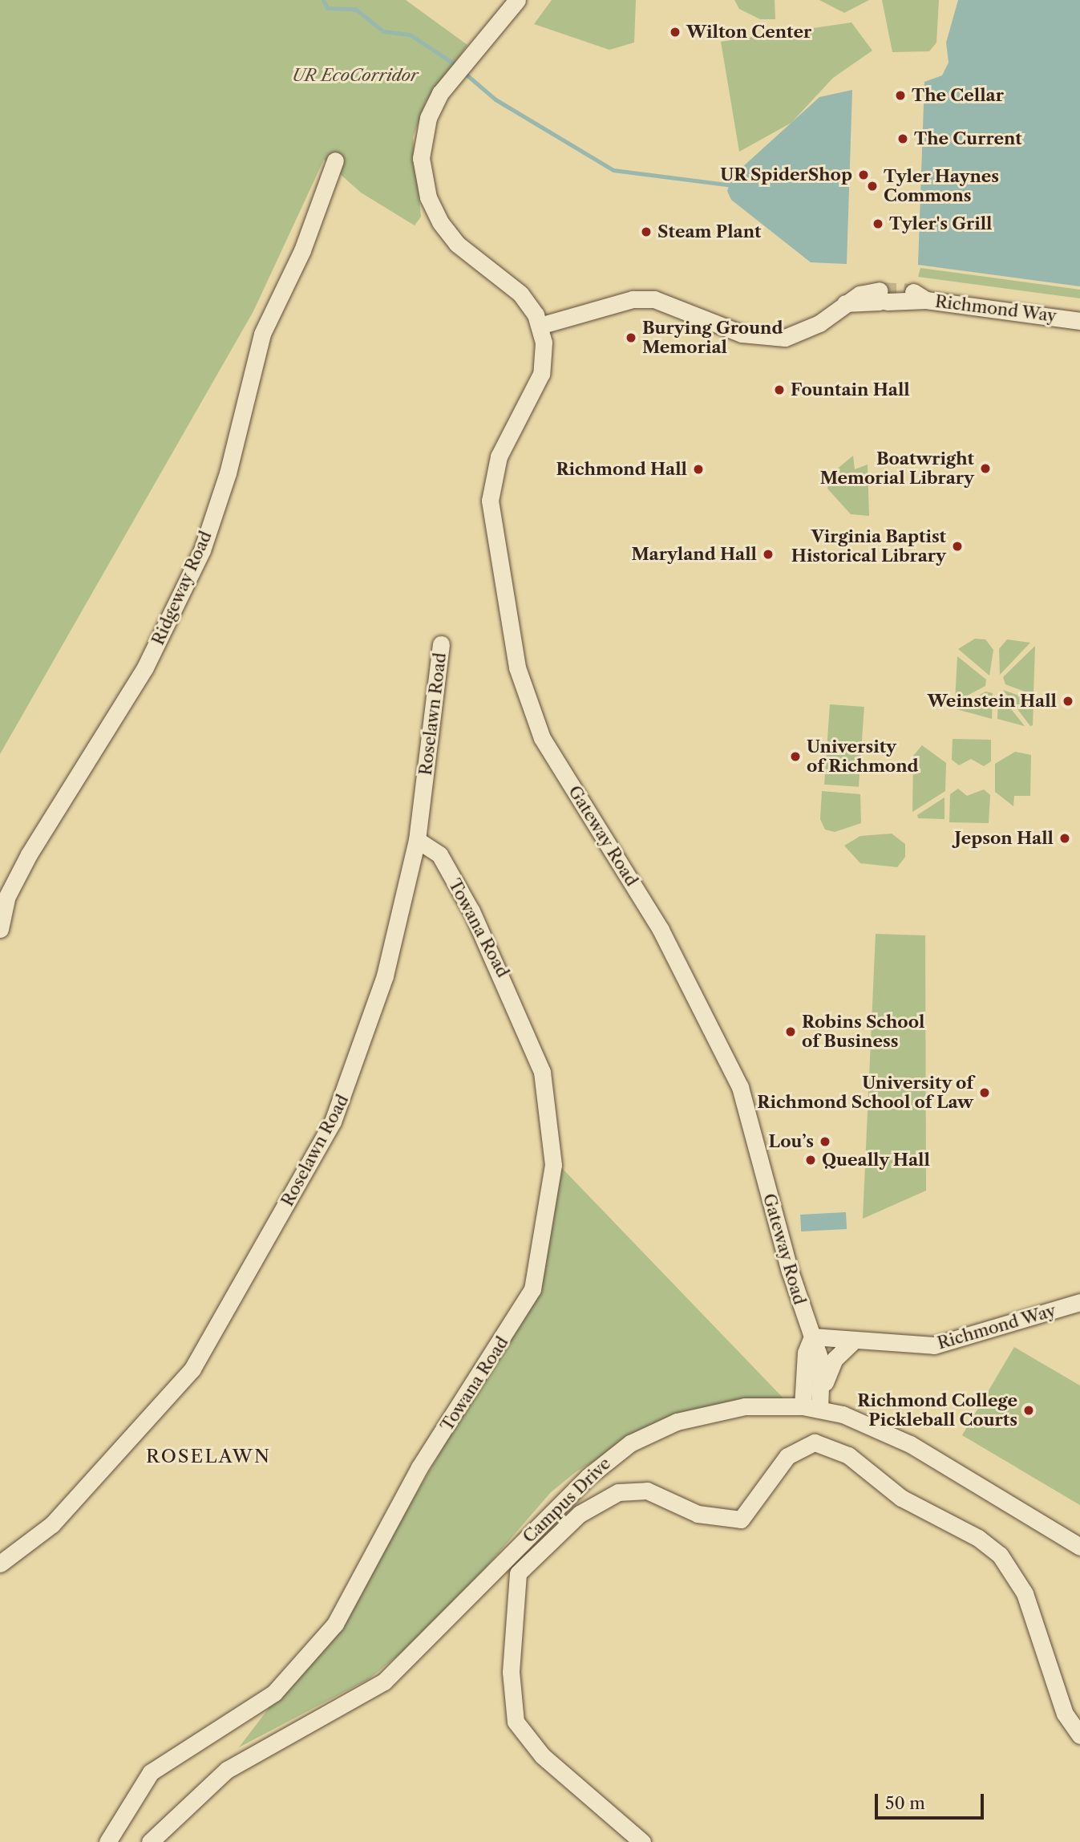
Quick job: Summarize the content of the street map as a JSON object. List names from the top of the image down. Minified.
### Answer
{"streets":{"street":["Richmond Way","Ridgeway Road","Roselawn Road","Gateway Road","Towana Road","Campus Drive"]},"crossings":[["Richmond Way","Gateway Road"],["Roselawn Road","Towana Road"],["Gateway Road","Campus Drive"]],"districts":["ROSELAWN"],"parks":["UR EcoCorridor"],"places":["Wilton Center","The Cellar","The Current","UR SpiderShop","Tyler Haynes Commons","Tyler's Grill","Steam Plant","Burying Ground Memorial","Fountain Hall","Boatwright Memorial Library","Richmond Hall","Virginia Baptist Historical Library","Maryland Hall","Weinstein Hall","University of Richmond","Jepson Hall","Robins School of Business","University of Richmond School of Law","Lou’s","Queally Hall","Richmond College Pickleball Courts"],"scale_bar":"50 m"}
